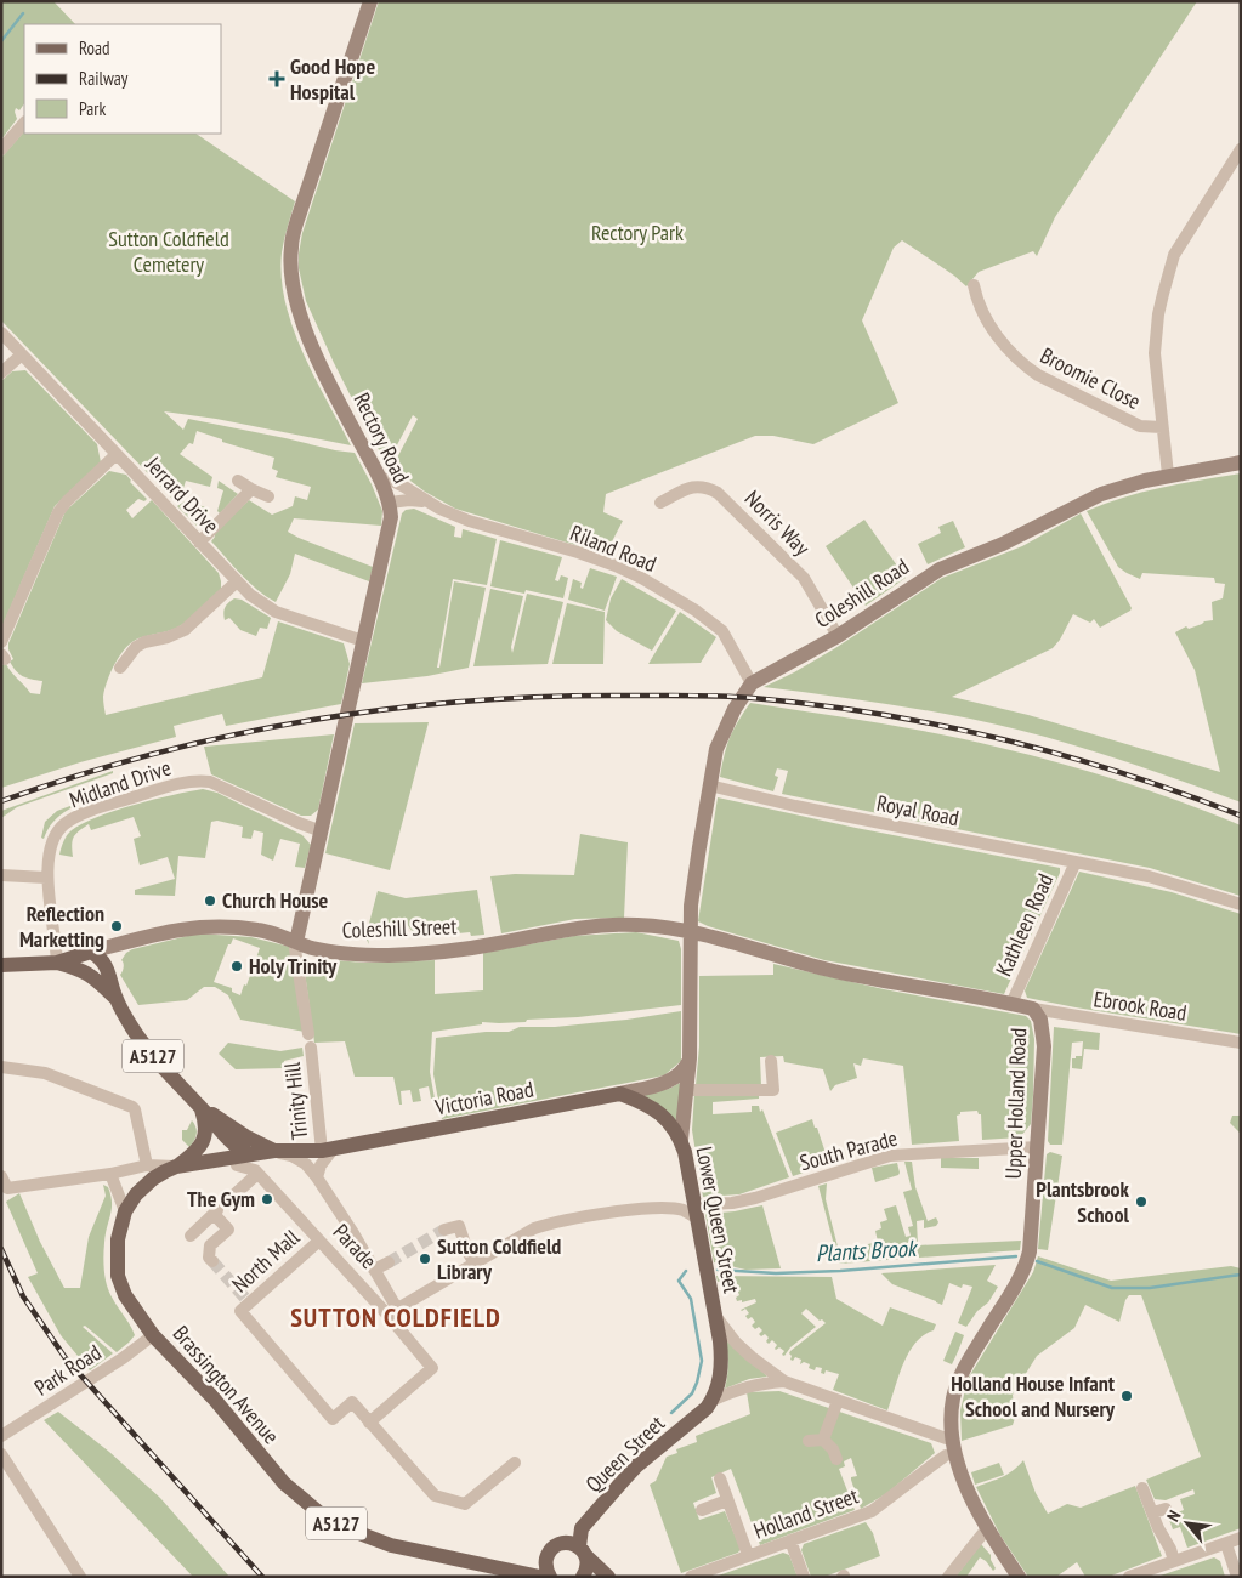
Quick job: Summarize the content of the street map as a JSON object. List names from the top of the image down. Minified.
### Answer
{"streets":{"main road":["A5127","Victoria Road","Lower Queen Street","Brassington Avenue","Queen Street"],"street":["Broomie Close","Rectory Road","Jerrard Drive","Norris Way","Riland Road","Coleshill Road","Midland Drive","Royal Road","Kathleen Road","Coleshill Street","Ebrook Road","Trinity Hill","Upper Holland Road","South Parade","Parade","North Mall","Park Road","Holland Street"]},"crossings":[["Rectory Road","Jerrard Drive"],["Rectory Road","Riland Road"],["Rectory Road","Midland Drive"],["Rectory Road","Coleshill Street"],["Rectory Road","Trinity Hill"],["Norris Way","Coleshill Road"],["Riland Road","Coleshill Road"],["Coleshill Road","Royal Road"],["Coleshill Road","Coleshill Street"],["Coleshill Road","Upper Holland Road"],["Midland Drive","A5127"],["Royal Road","Kathleen Road"],["Kathleen Road","Upper Holland Road"],["Coleshill Street","A5127"],["Coleshill Street","Trinity Hill"],["Coleshill Street","Upper Holland Road"],["Ebrook Road","Upper Holland Road"],["A5127","Brassington Avenue"],["Victoria Road","Trinity Hill"],["Victoria Road","Lower Queen Street"],["Victoria Road","Brassington Avenue"],["Upper Holland Road","South Parade"],["Upper Holland Road","Lower Queen Street"],["Upper Holland Road","Holland Street"],["Lower Queen Street","Queen Street"],["Lower Queen Street","Holland Street"],["Parade","North Mall"],["Park Road","Brassington Avenue"]],"districts":["SUTTON COLDFIELD"],"water":["Plants Brook"],"parks":["Rectory Park","Sutton Coldfield Cemetery"],"places":{"health":["Good Hope Hospital"],"other":["Church House","Reflection Marketting","Holy Trinity","The Gym","Plantsbrook School","Sutton Coldfield Library","Holland House Infant School and Nursery"]},"legend":["Road","Railway","Park"],"north":"top left"}
